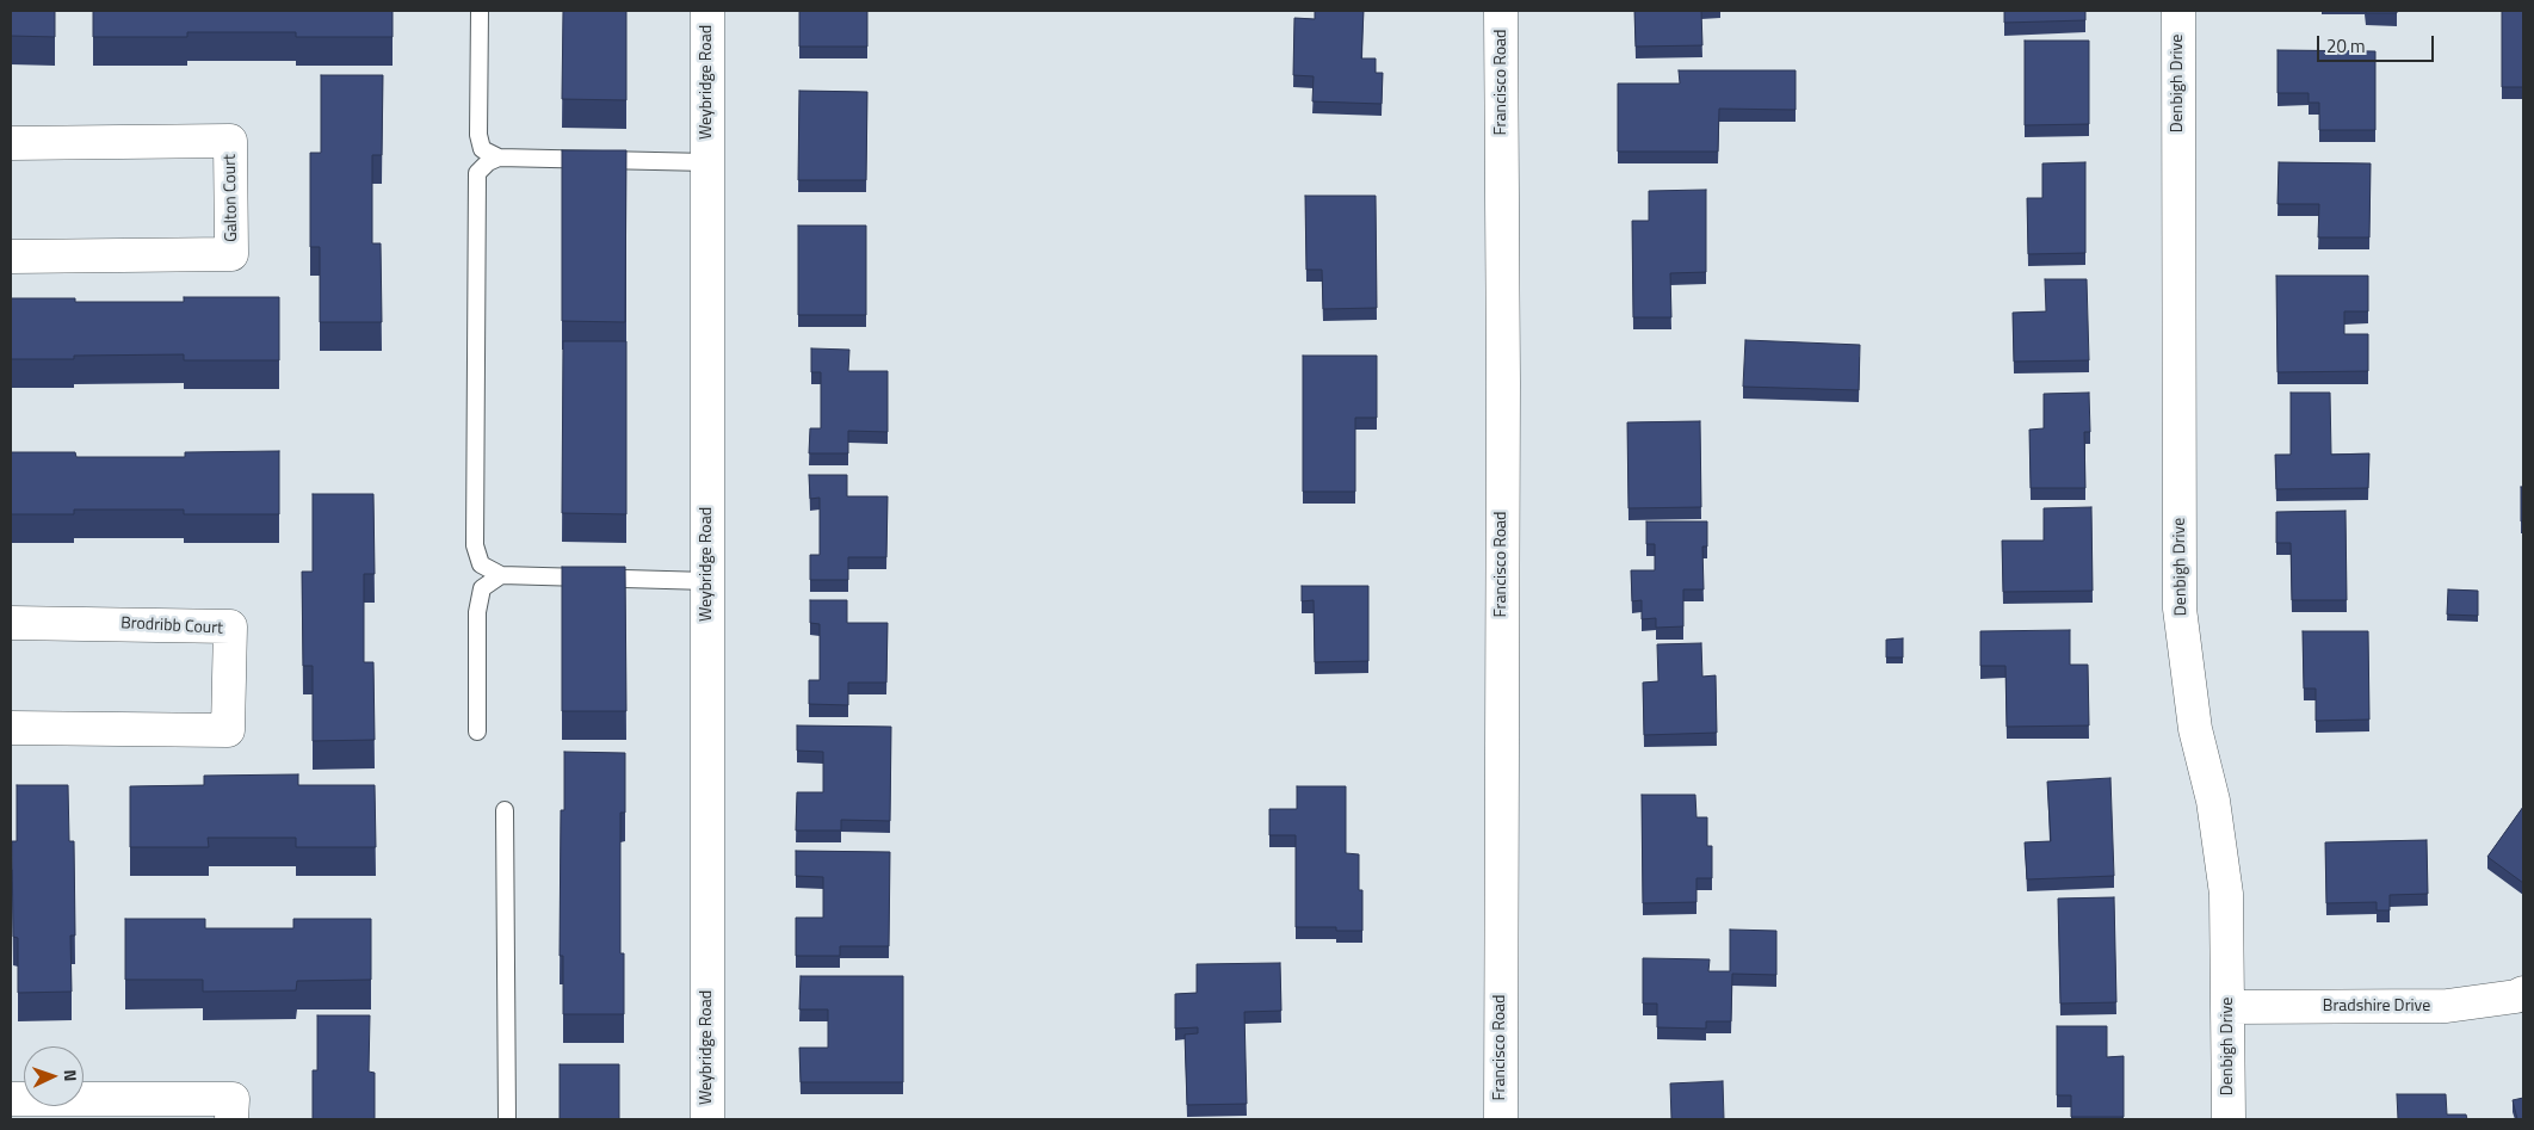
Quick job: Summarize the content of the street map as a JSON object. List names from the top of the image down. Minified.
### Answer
{"streets":{"street":["Weybridge Road","Francisco Road","Denbigh Drive","Galton Court","Brodribb Court","Bradshire Drive"]},"crossings":[["Denbigh Drive","Bradshire Drive"]],"scale_bar":"20 m","north":"right"}
